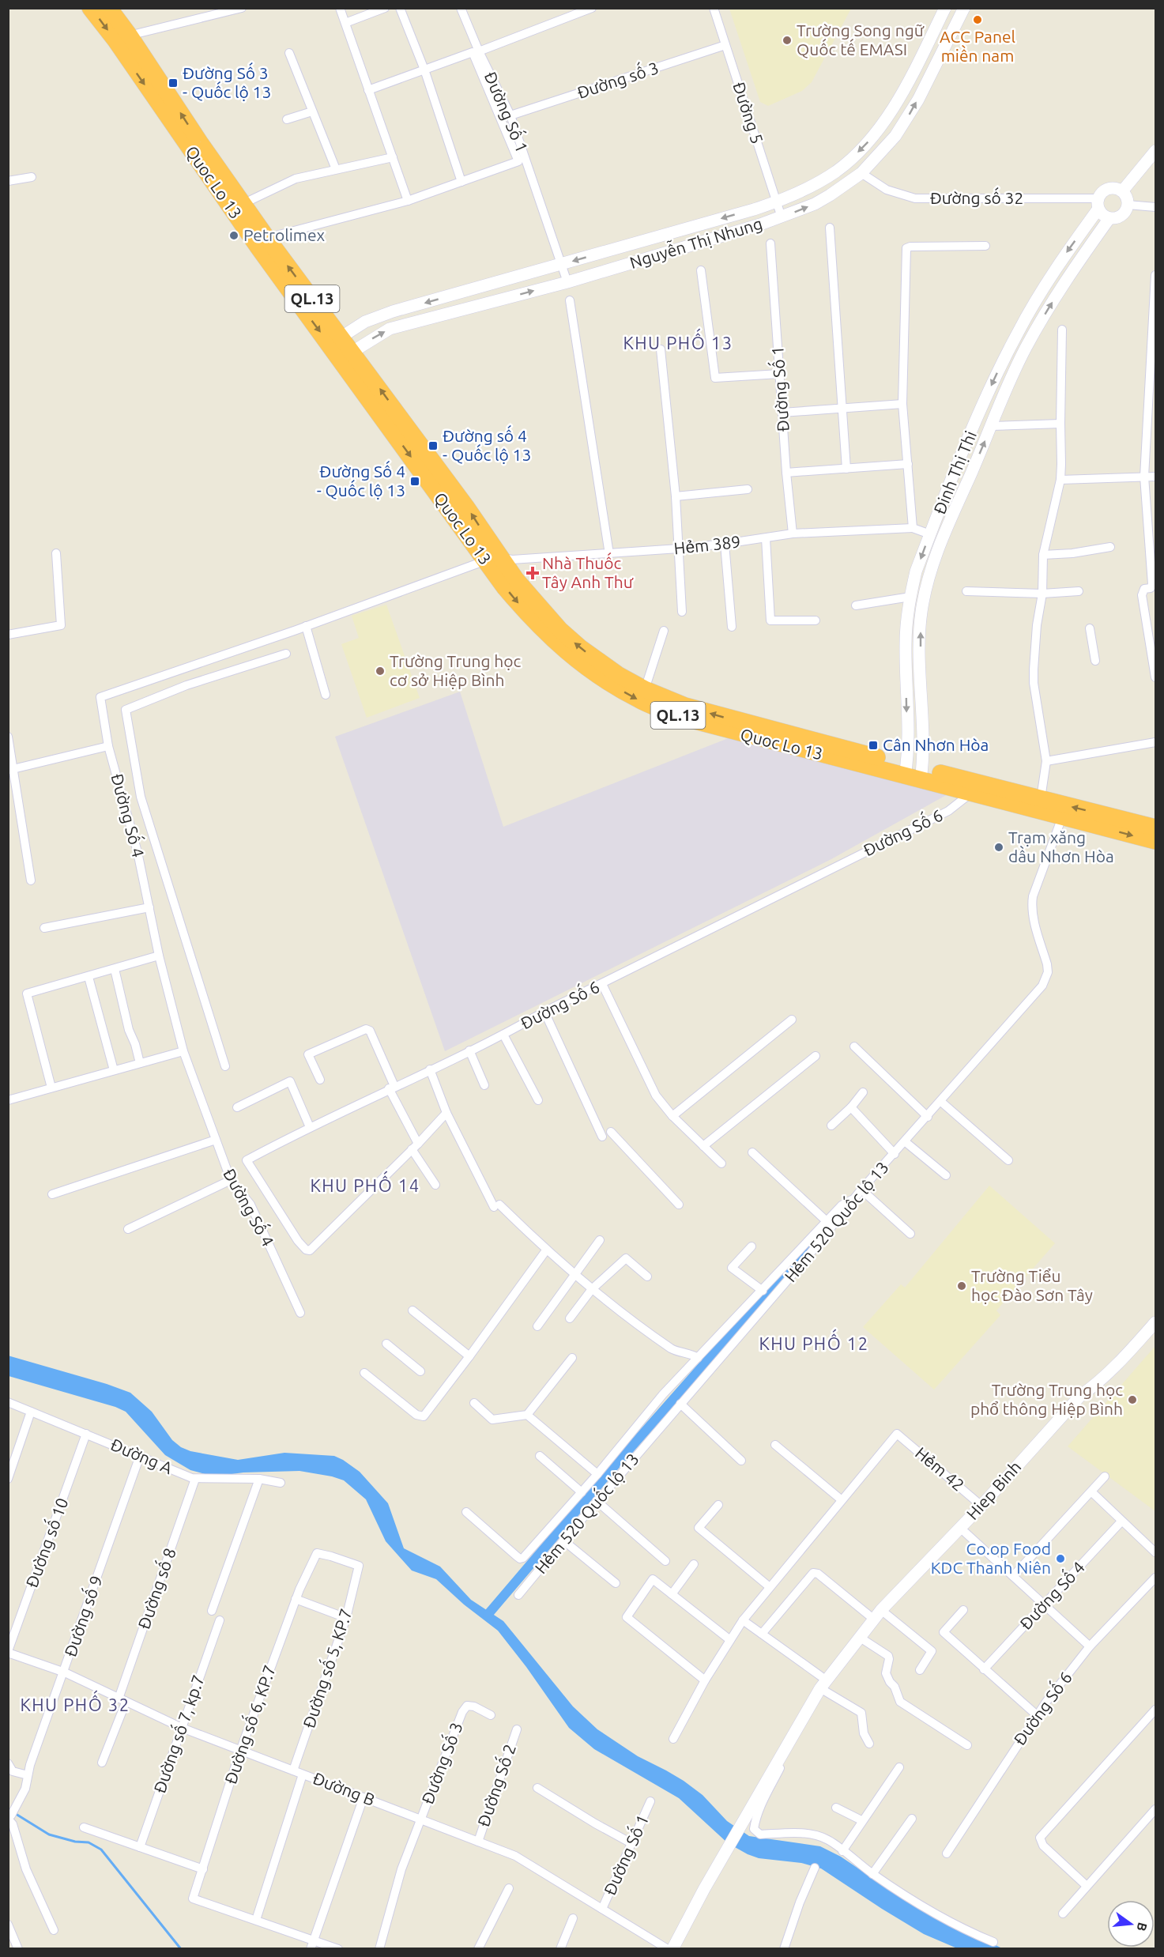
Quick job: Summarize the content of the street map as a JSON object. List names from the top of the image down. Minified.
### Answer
{"streets":{"highway":["Quoc Lo 13","QL.13"],"street":["Đường số 3","Đường Số 1","Đường 5","Đường số 32","Nguyễn Thị Nhung","Đinh Thị Thi","Hẻm 389","Đường Số 4","Đường Số 6","Hẻm 520 Quốc lộ 13","Đường A","Hẻm 42","Hiep Binh","Đường số 10","Đường số 8","Đường số 9","Đường số 5, KP.7","Đường số 6, KP.7","Đường số 7, kp.7","Đường Số 3","Đường Số 2","Đường B"]},"crossings":[["Đường số 3","Đường Số 1"],["Đường số 3","Đường 5"],["Đường Số 1","Nguyễn Thị Nhung"],["Đường Số 1","Hẻm 389"],["Đường Số 1","Đường B"],["Đường 5","Nguyễn Thị Nhung"],["Quoc Lo 13","Nguyễn Thị Nhung"],["Quoc Lo 13","Đinh Thị Thi"],["Quoc Lo 13","Hẻm 389"],["Quoc Lo 13","Đường Số 4"],["Quoc Lo 13","Đường Số 6"],["Quoc Lo 13","Hẻm 520 Quốc lộ 13"],["Đường số 32","Nguyễn Thị Nhung"],["Đường số 32","Đinh Thị Thi"],["Hẻm 389","Đường Số 4"],["Đường A","Đường số 10"],["Đường A","Đường số 8"],["Đường A","Đường số 9"],["Hẻm 42","Hiep Binh"],["Đường số 10","Đường B"],["Đường số 8","Đường B"],["Đường số 9","Đường B"],["Đường số 5, KP.7","Đường số 6, KP.7"],["Đường số 5, KP.7","Đường B"],["Đường số 6, KP.7","Đường B"],["Đường số 7, kp.7","Đường B"],["Đường Số 3","Đường B"],["Đường Số 2","Đường B"]],"districts":["KHU PHỐ 13","KHU PHỐ 14","KHU PHỐ 12","KHU PHỐ 32"],"places":{"other":["ACC Panel miền nam","Trường Song ngữ Quốc tế EMASI","Petrolimex","Trường Trung học cơ sở Hiệp Bình","Trạm xăng dầu Nhơn Hòa","Trường Tiểu học Đào Sơn Tây","Trường Trung học phổ thông Hiệp Bình","Co.op Food KDC Thanh Niên"],"transit":["Đường Số 3 - Quốc lộ 13","Đường số 4 - Quốc lộ 13","Đường Số 4 - Quốc lộ 13","Cân Nhơn Hòa"],"health":["Nhà Thuốc Tây Anh Thư"]},"north":"right"}
